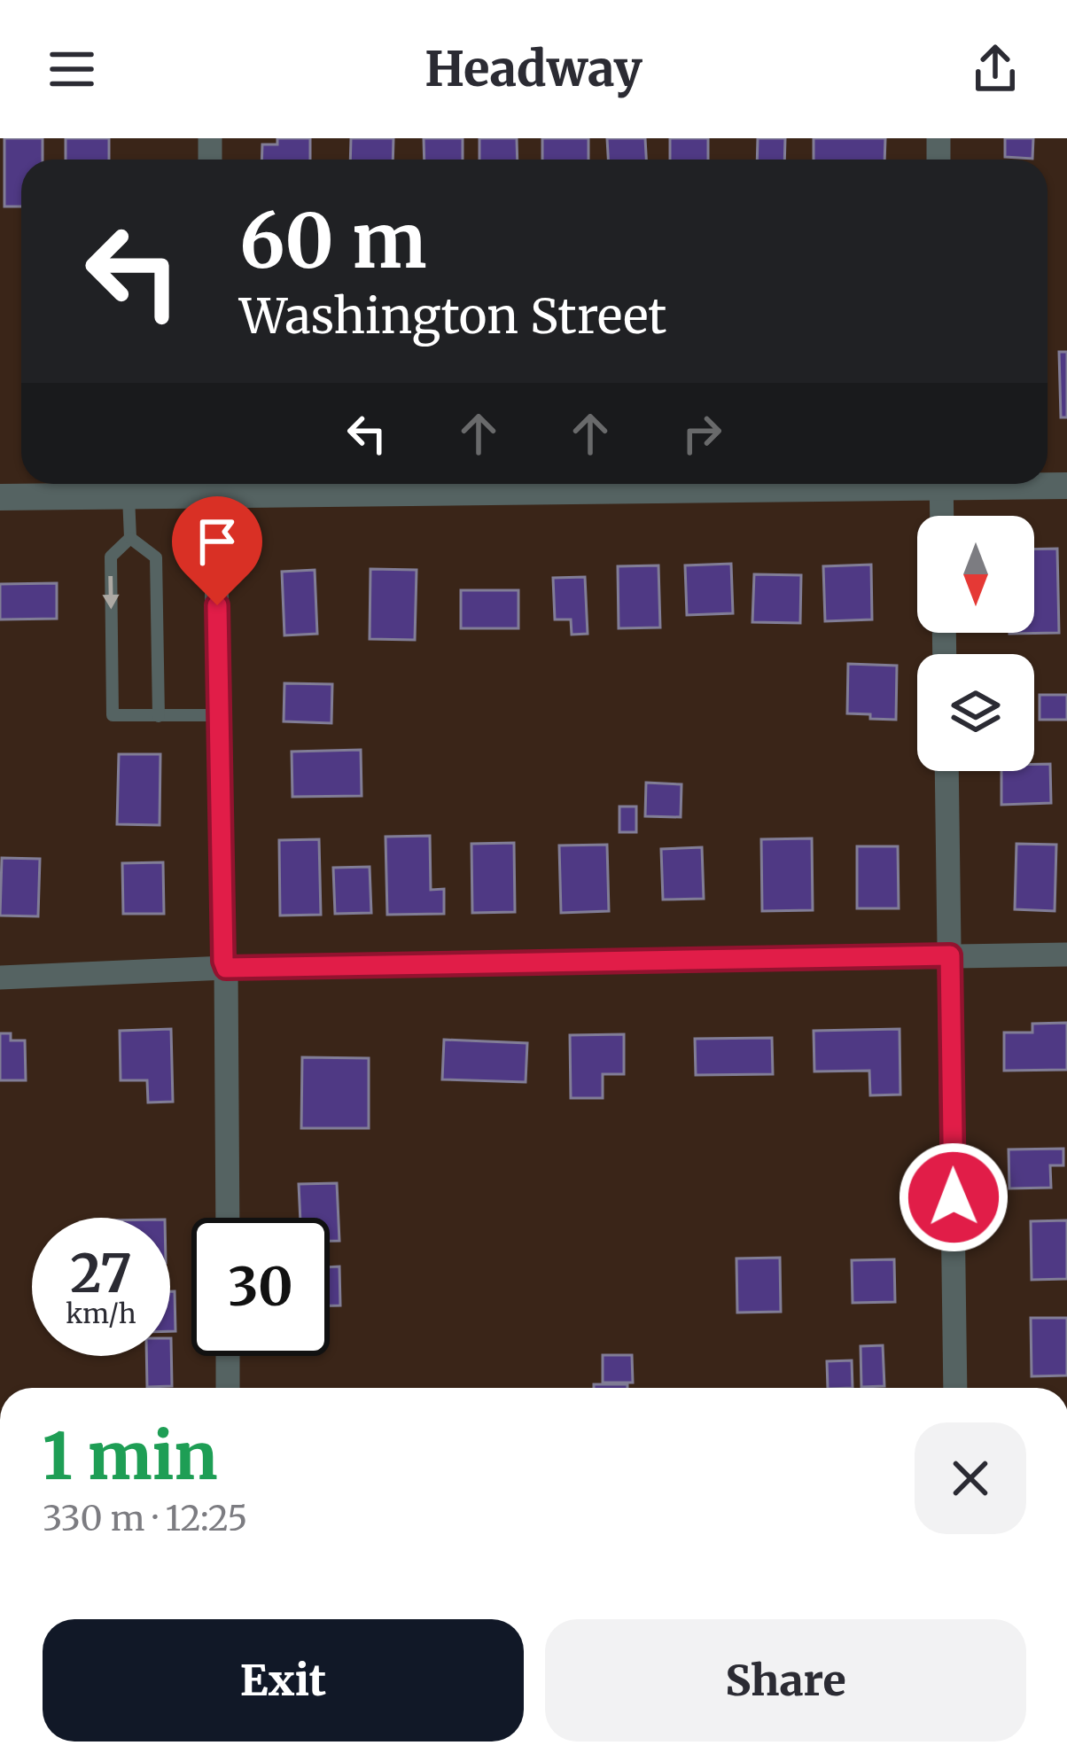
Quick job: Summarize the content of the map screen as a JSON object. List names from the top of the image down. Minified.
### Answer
{"north":"bottom","page":{"header":"Headway","turn":["60 m","Washington Street"],"speed":"27 km/h","limit":"30","heading":["1 min","330 m · 12:25"],"buttons":["Exit","Share"]}}
